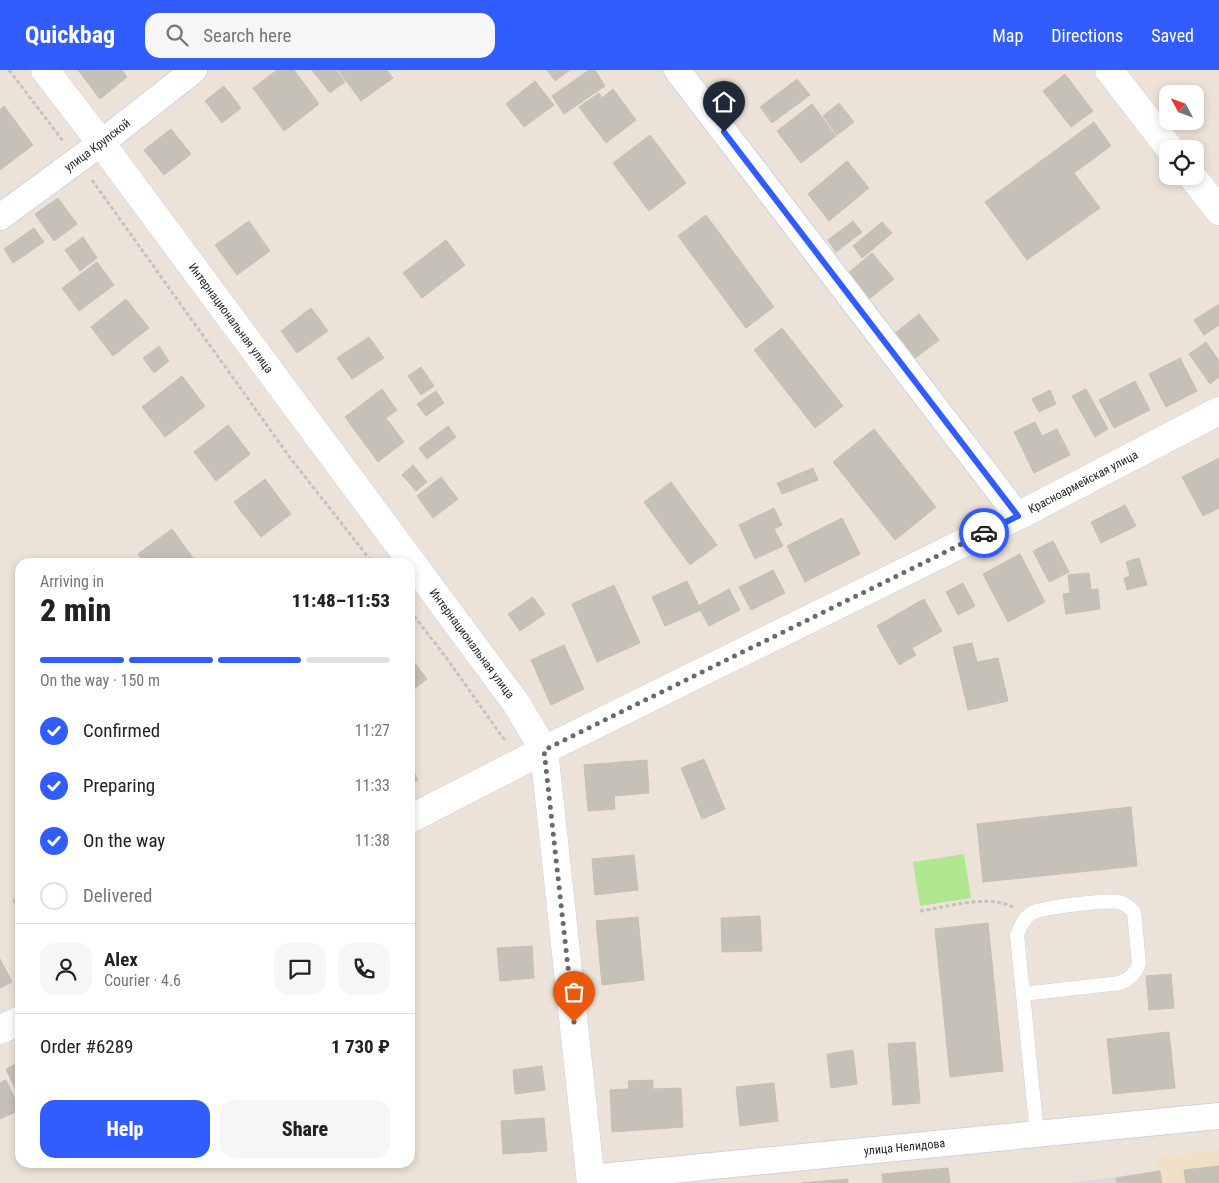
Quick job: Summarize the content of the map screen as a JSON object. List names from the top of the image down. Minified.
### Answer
{"streets":{"main road":["Интернациональная улица","Красноармейская улица"],"street":["улица Крупской","улица Нелидова"]},"crossings":[["улица Крупской","Интернациональная улица"],["Интернациональная улица","Красноармейская улица"],["Интернациональная улица","улица Нелидова"]],"north":"top left","page":{"header":"Quickbag","search":"Search here","nav":["Map","Directions","Saved"],"heading":["2 min","Arriving in","11:48–11:53"],"panel":["Alex","Courier · 4.6","Order #6289","1 730 ₽"],"bar":"On the way · 150 m","list":[["Confirmed","11:27"],["Preparing","11:33"],["On the way","11:38"],"Delivered"],"buttons":["Help","Share"]}}
